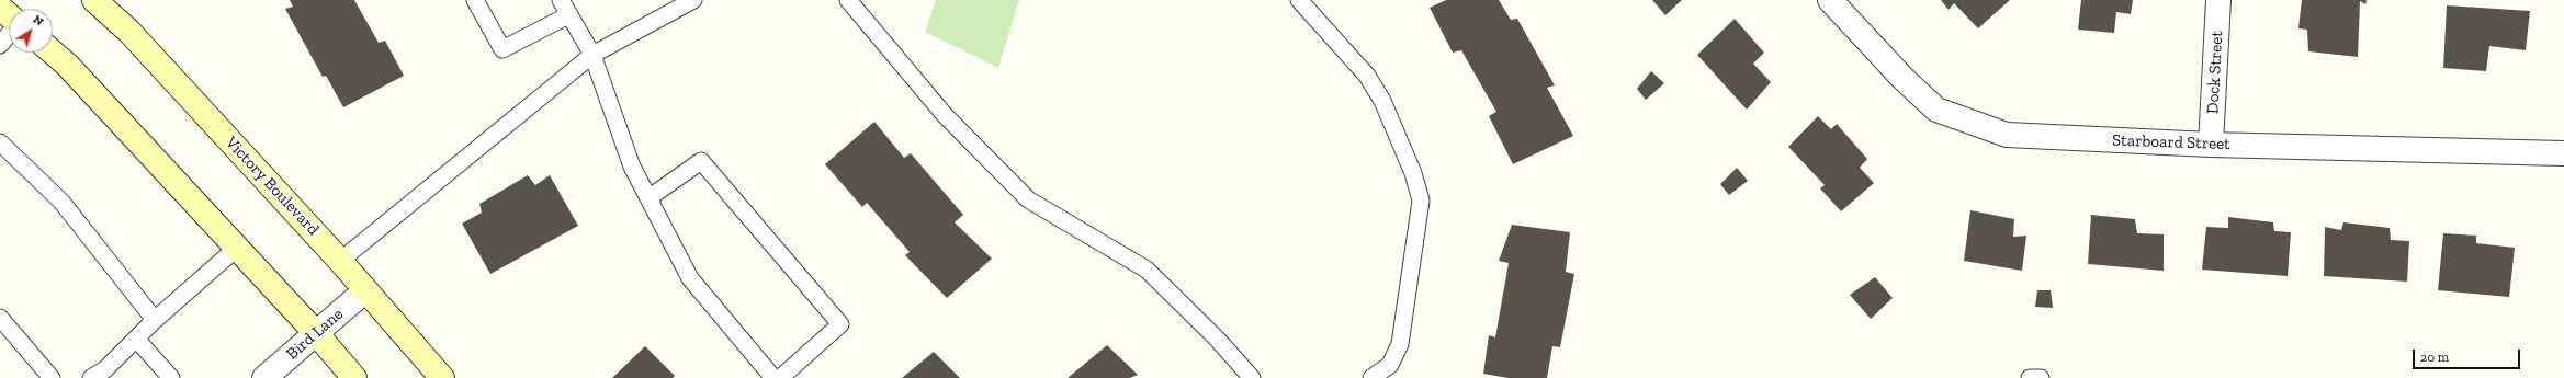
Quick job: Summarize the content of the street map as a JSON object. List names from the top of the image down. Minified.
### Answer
{"streets":{"main road":["Victory Boulevard"],"street":["Dock Street","Starboard Street","Bird Lane"]},"crossings":[["Dock Street","Starboard Street"],["Victory Boulevard","Bird Lane"]],"scale_bar":"20 m","north":"top right"}
